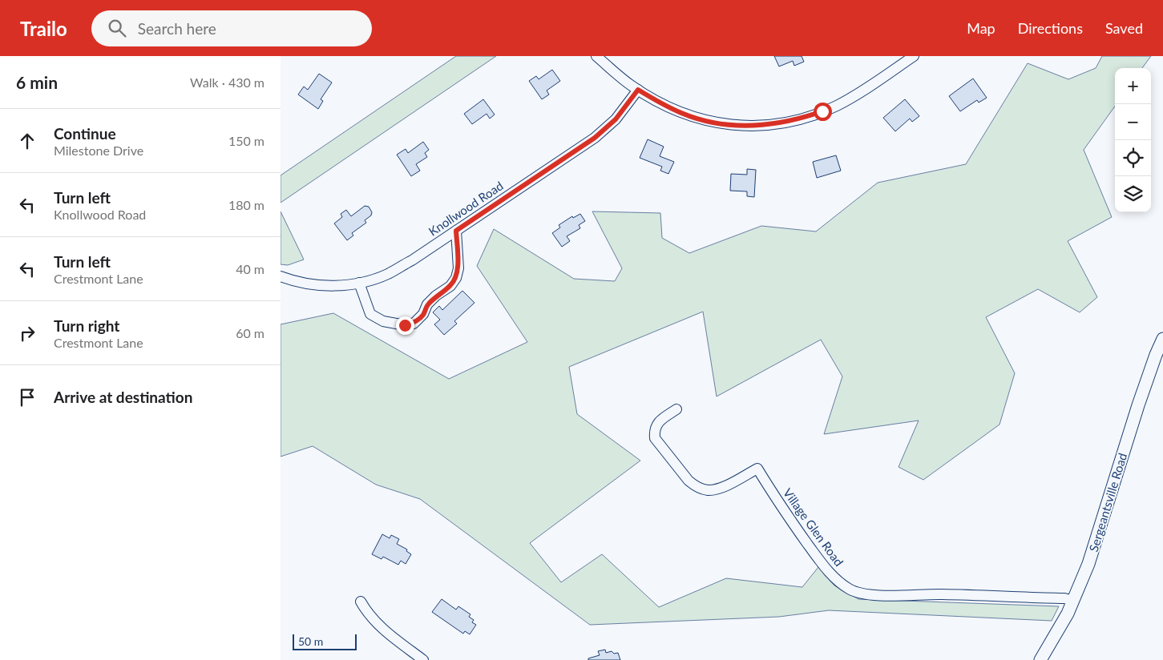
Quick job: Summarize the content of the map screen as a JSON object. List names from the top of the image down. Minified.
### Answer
{"streets":{"main road":["Sergeantsville Road"],"street":["Knollwood Road","Village Glen Road"]},"crossings":[["Sergeantsville Road","Village Glen Road"]],"scale_bar":"50 m","page":{"header":"Trailo","search":"Search here","nav":["Map","Directions","Saved"],"heading":["6 min","Walk · 430 m"],"map_buttons":["+","−"],"list":[["Continue","Milestone Drive","150 m"],["Turn left","Knollwood Road","180 m"],["Turn left","Crestmont Lane","40 m"],["Turn right","Crestmont Lane","60 m"],"Arrive at destination"],"scale":"50 m"}}
